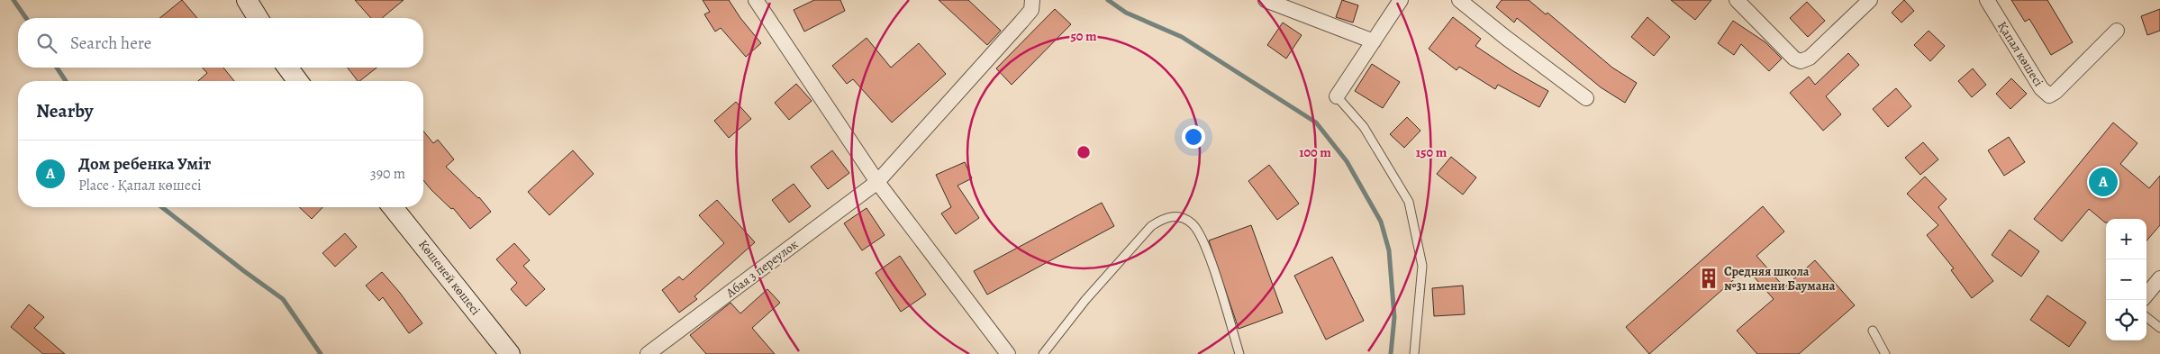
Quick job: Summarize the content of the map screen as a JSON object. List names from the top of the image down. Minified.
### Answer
{"streets":{"main road":["Көшеней көшесі"],"street":["Қапал көшесі","Абая 3 переулок"]},"places":{"building":["Средняя школа №31 имени Баумана"]},"page":{"search":"Search here","heading":"Nearby","list":[{"mark":"A","name":"Дом ребенка Умiт","note":"Place · Қапал көшесі","value":"390 m"}],"pins":"A","map_buttons":["+","−"]},"rings":["50 m","100 m","150 m"]}
